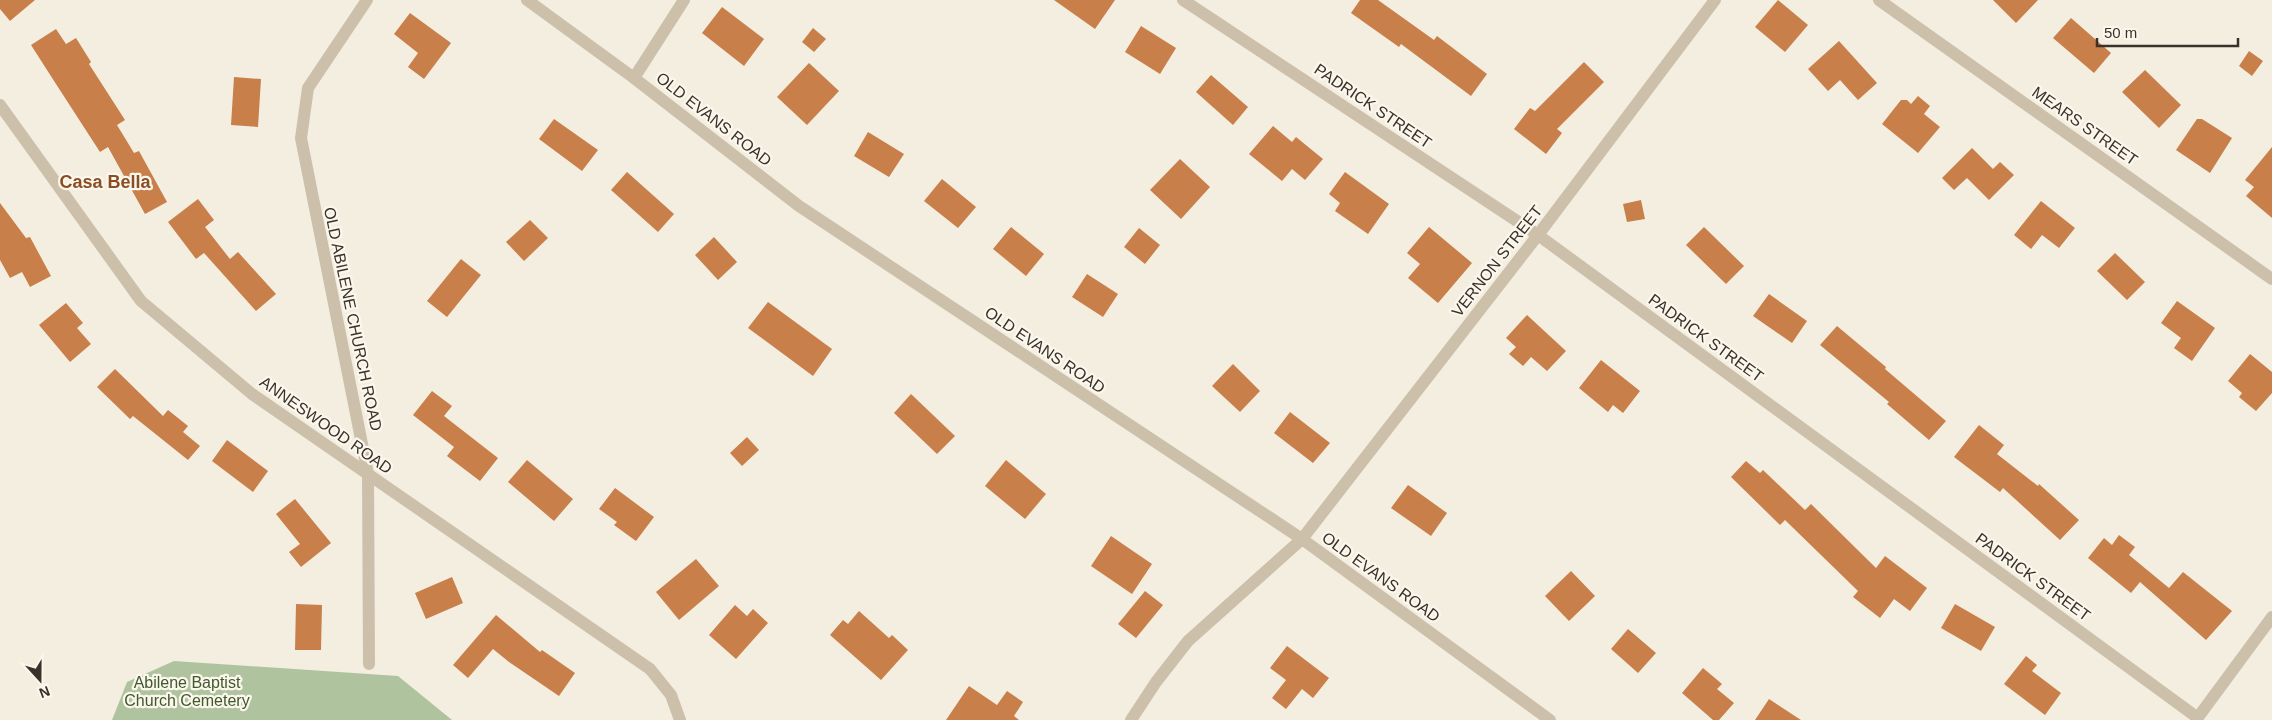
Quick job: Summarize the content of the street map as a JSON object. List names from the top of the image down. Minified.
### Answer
{"streets":{"street":["PADRICK STREET","OLD EVANS ROAD","MEARS STREET","VERNON STREET","OLD ABILENE CHURCH ROAD","ANNESWOOD ROAD"]},"crossings":[["PADRICK STREET","VERNON STREET"],["OLD EVANS ROAD","VERNON STREET"],["OLD ABILENE CHURCH ROAD","ANNESWOOD ROAD"]],"districts":["Casa Bella"],"parks":["Abilene Baptist Church Cemetery"],"scale_bar":"50 m","north":"bottom"}
